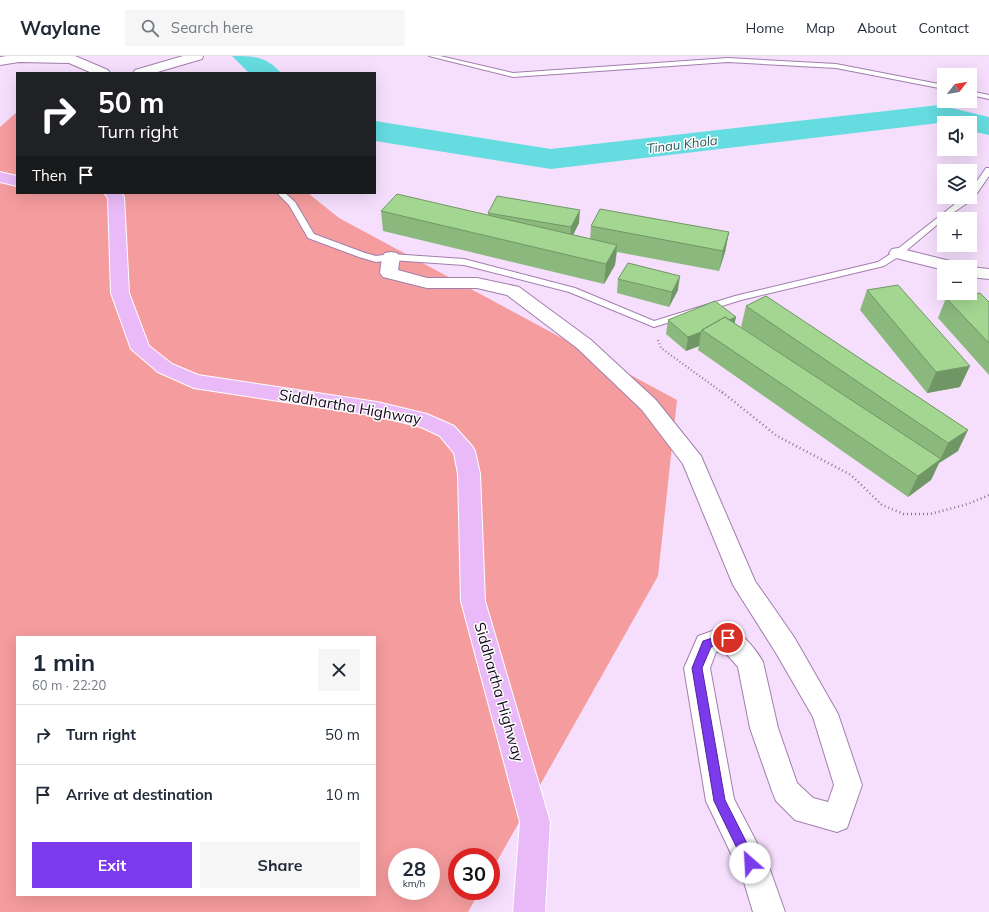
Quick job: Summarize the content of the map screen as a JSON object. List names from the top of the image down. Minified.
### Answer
{"streets":{"highway":["Siddhartha Highway"]},"water":["Tinau Khola"],"north":"top right","page":{"header":"Waylane","search":"Search here","nav":["Home","Map","About","Contact"],"map_buttons":["+","−"],"turn":["50 m","Turn right"],"then":"Then","heading":["1 min","60 m · 22:20"],"list":[{"name":"Turn right","value":"50 m"},{"name":"Arrive at destination","value":"10 m"}],"buttons":["Exit","Share"],"speed":"28 km/h","limit":"30"}}
